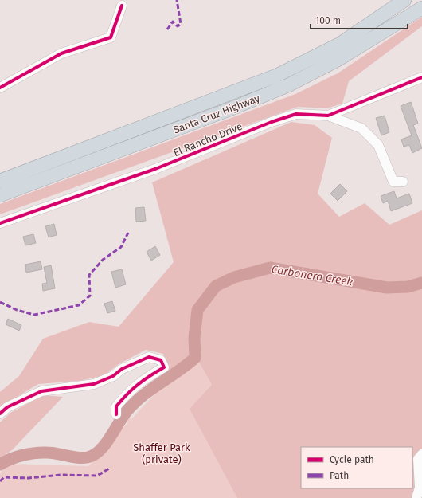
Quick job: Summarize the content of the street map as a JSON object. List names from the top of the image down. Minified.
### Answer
{"streets":{"highway":["Santa Cruz Highway"],"street":["El Rancho Drive"]},"water":["Carbonera Creek"],"parks":["Shaffer Park (private)"],"legend":["Cycle path","Path"],"scale_bar":"100 m"}
